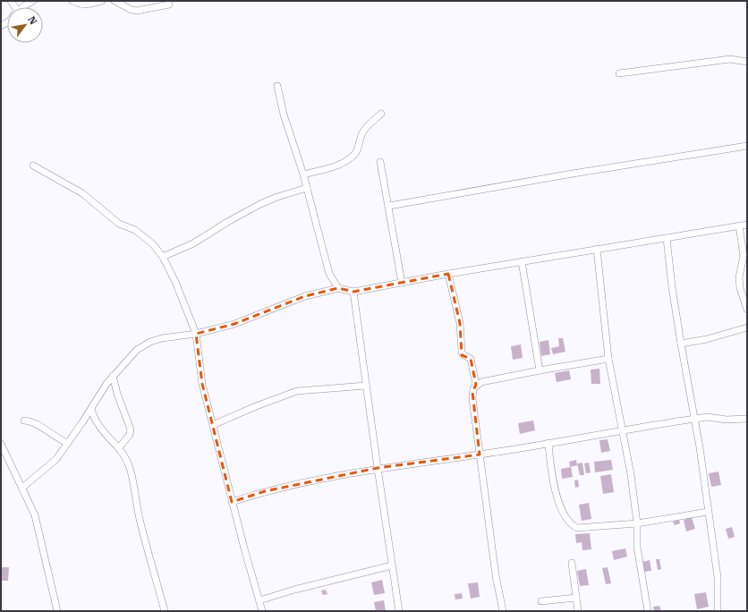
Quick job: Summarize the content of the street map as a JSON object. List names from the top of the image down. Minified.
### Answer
{"north":"top right"}
